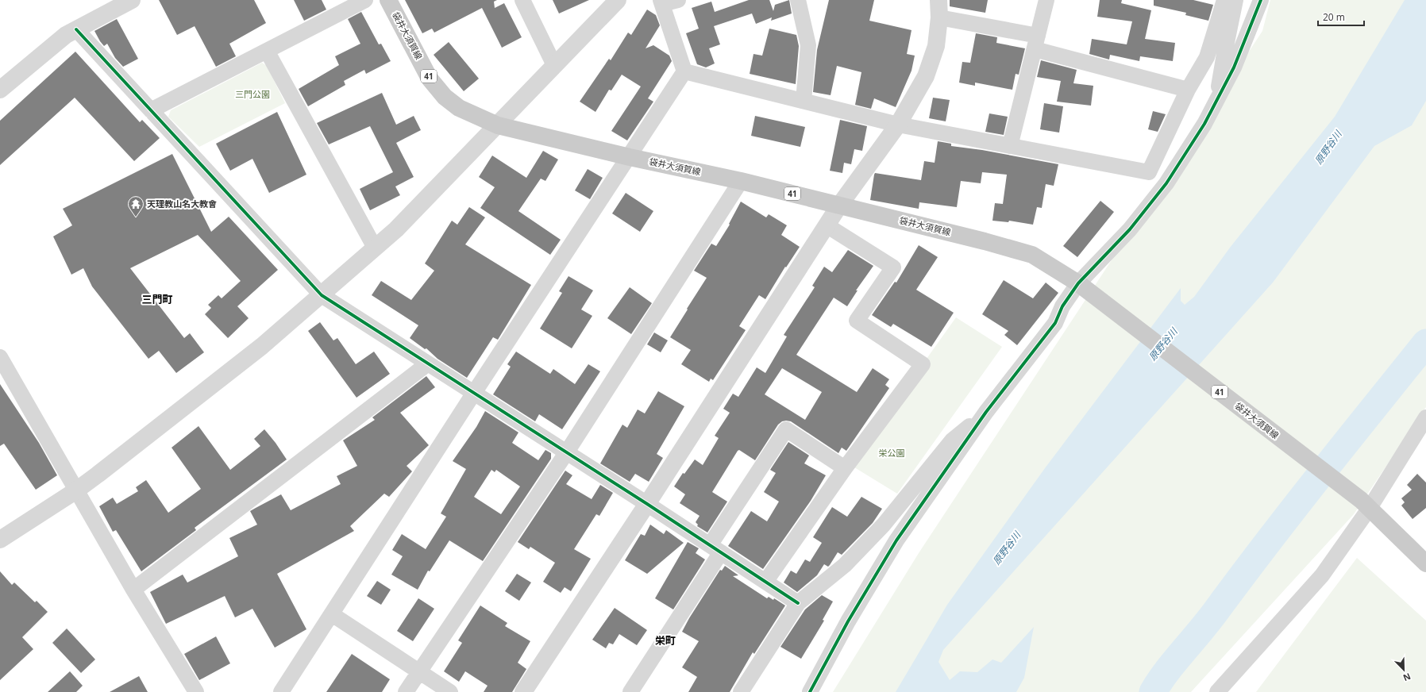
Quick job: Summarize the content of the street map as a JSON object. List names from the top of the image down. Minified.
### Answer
{"streets":{"main road":["袋井大須賀線","41"]},"districts":["三門町","栄町"],"water":["原野谷川"],"parks":["三門公園","栄公園"],"places":{"temple":["天理教山名大教會"]},"scale_bar":"20 m","north":"bottom right"}
